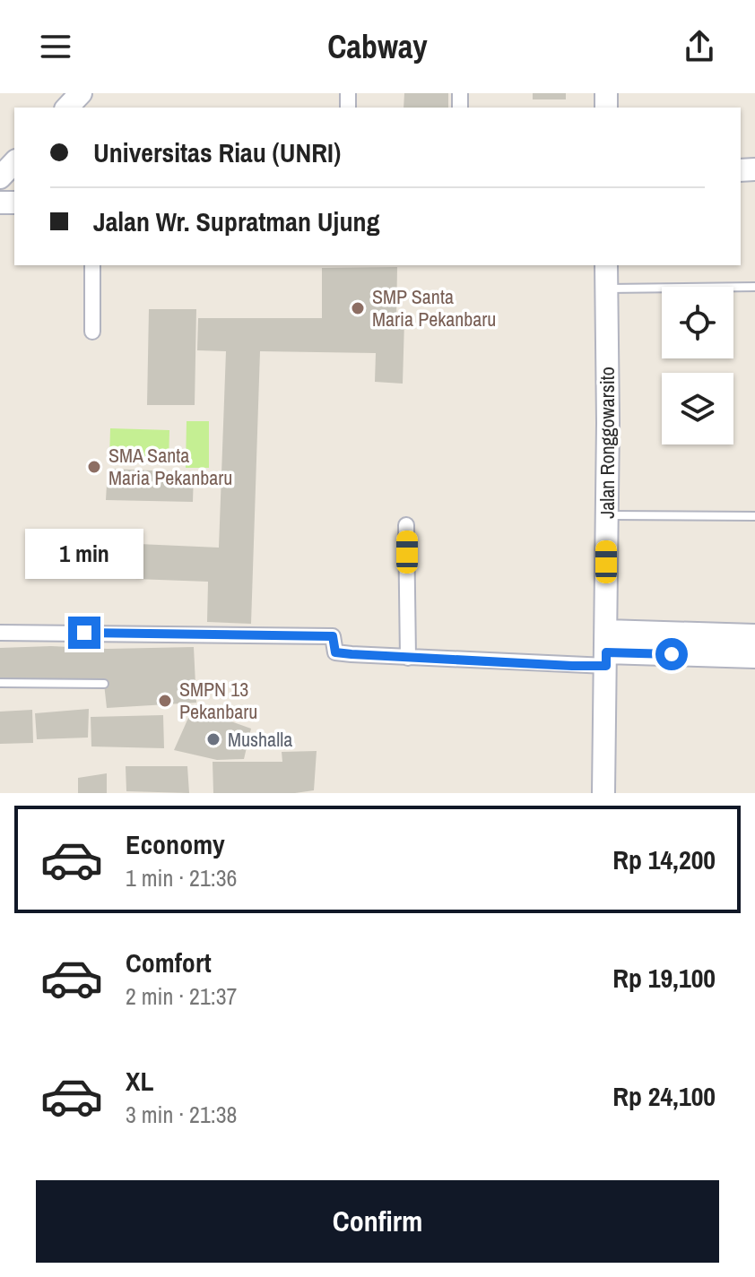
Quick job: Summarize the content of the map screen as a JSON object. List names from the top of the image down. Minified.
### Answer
{"streets":{"street":["Jalan Ronggowarsito"]},"places":["SMP Santa Maria Pekanbaru","SMA Santa Maria Pekanbaru","SMPN 13 Pekanbaru","Mushalla"],"page":{"header":"Cabway","banner":["Universitas Riau (UNRI)","Jalan Wr. Supratman Ujung"],"bubble":"1 min","list":[{"name":"Economy","note":"1 min · 21:36","value":"Rp 14,200"},{"name":"Comfort","note":"2 min · 21:37","value":"Rp 19,100"},{"name":"XL","note":"3 min · 21:38","value":"Rp 24,100"}],"buttons":"Confirm"}}
